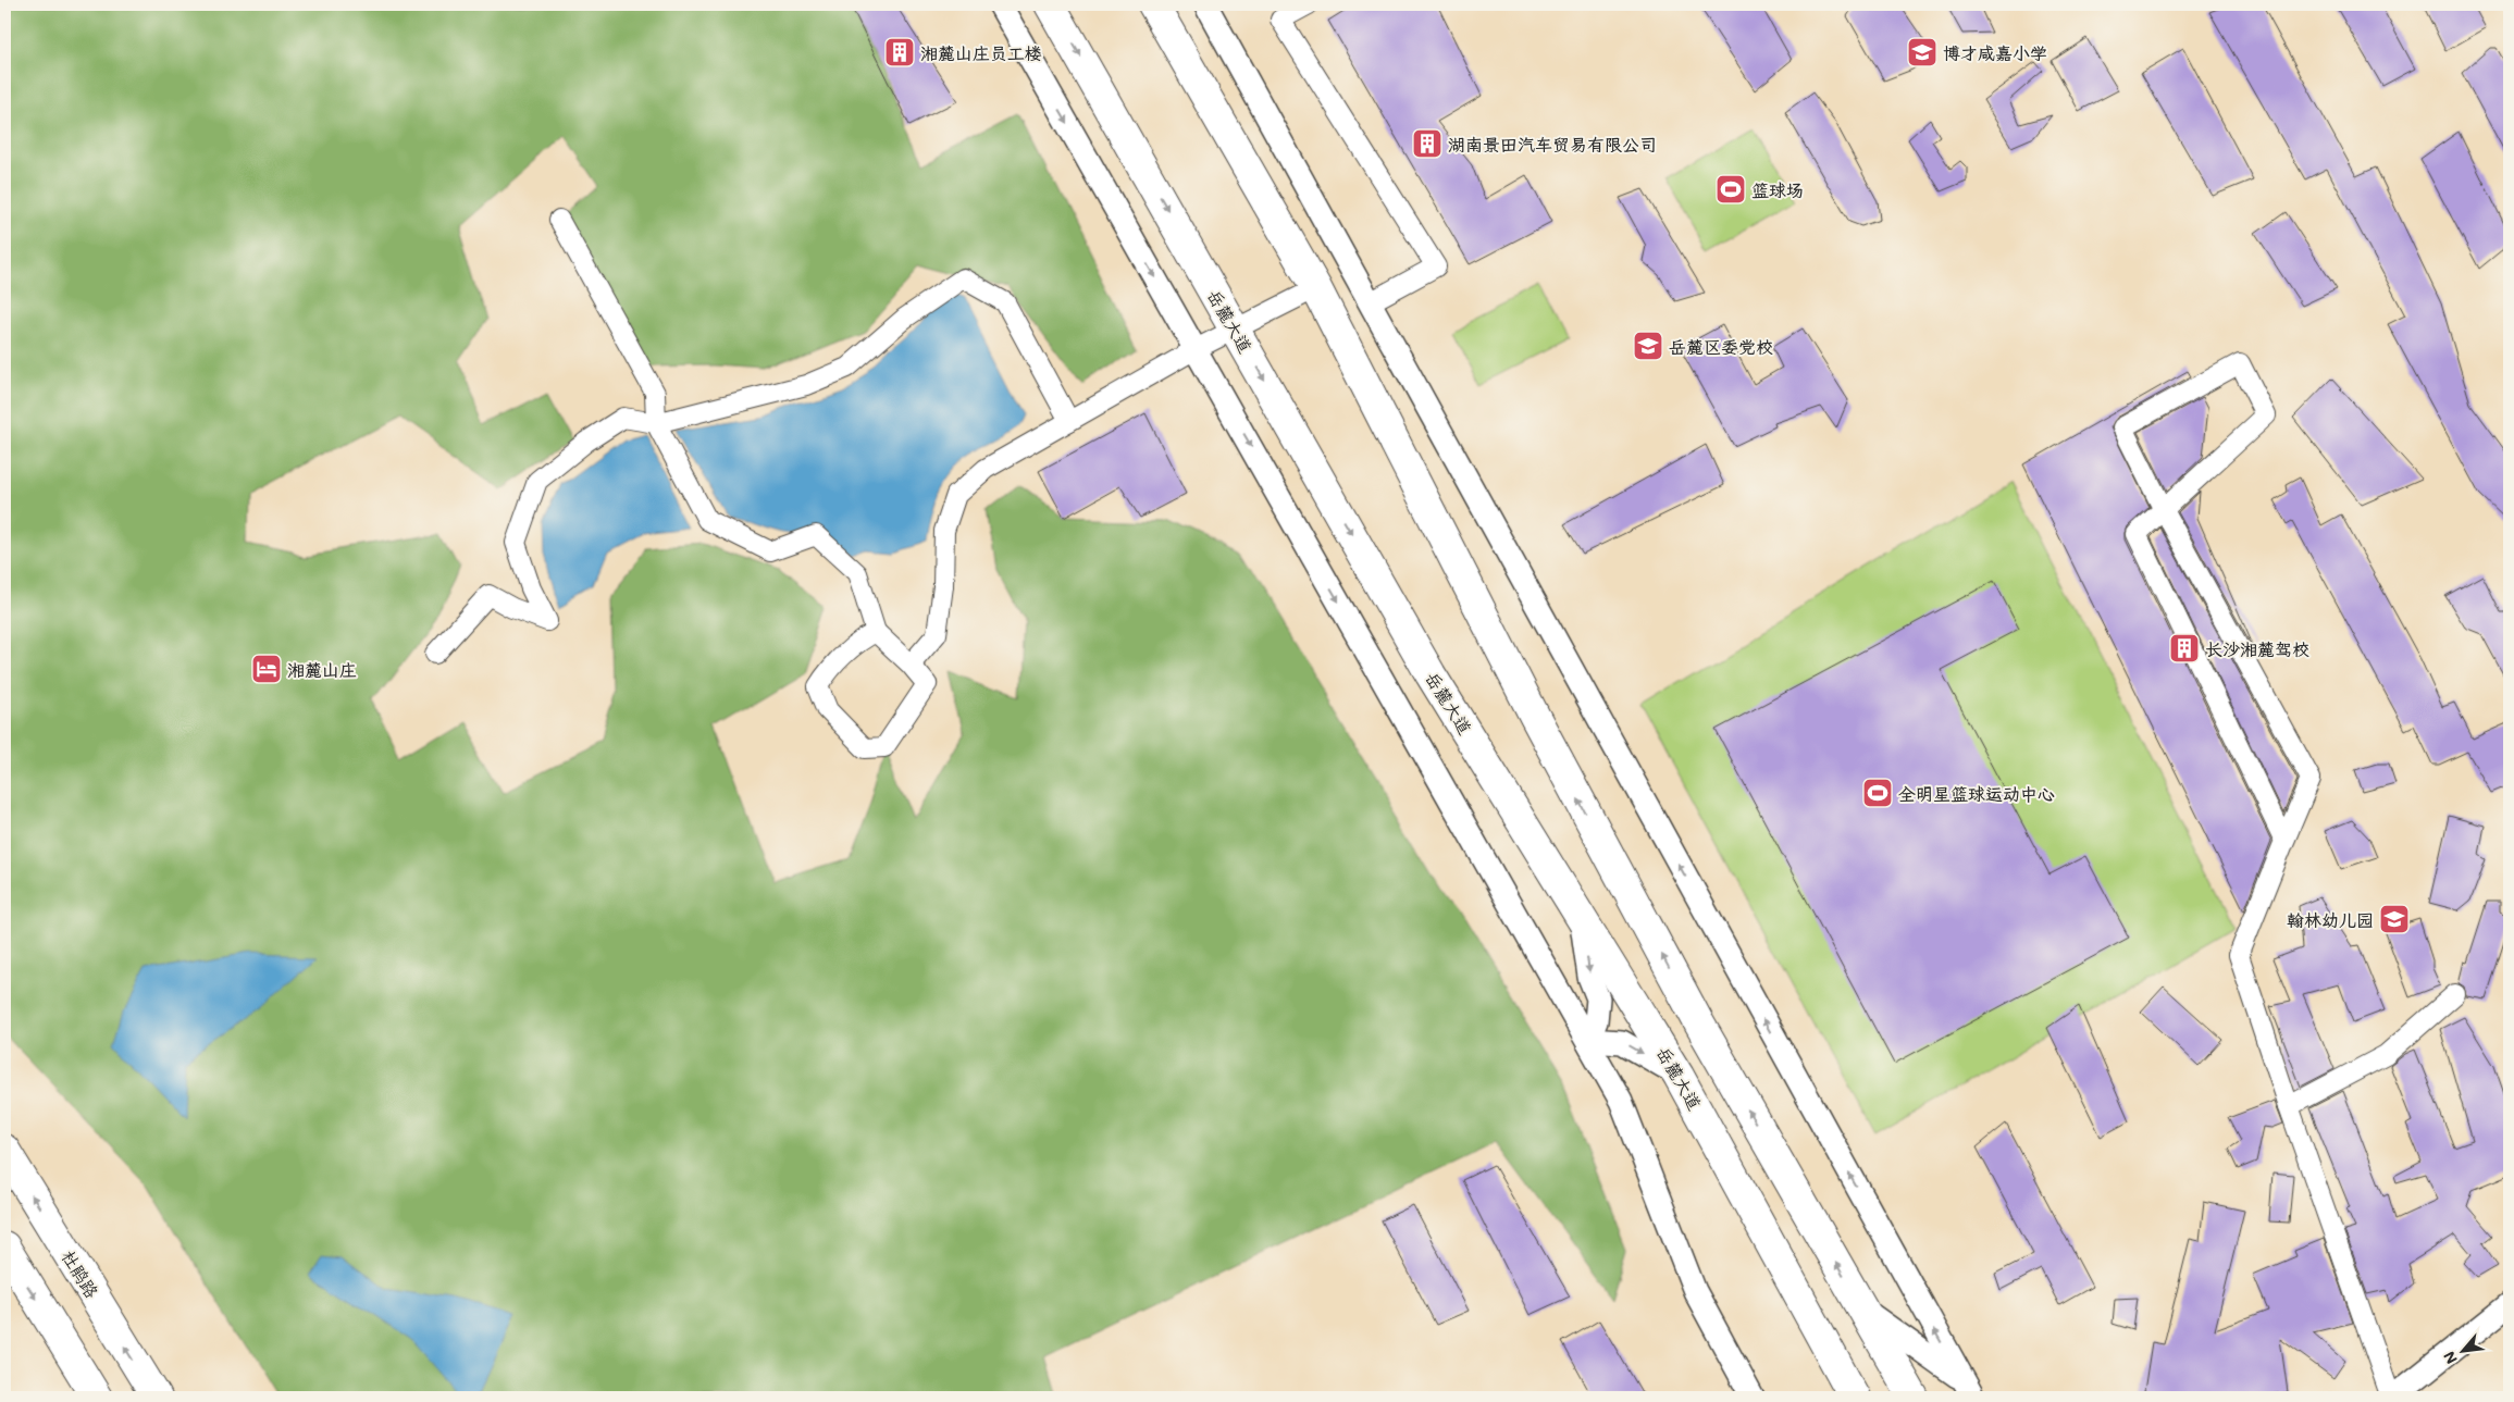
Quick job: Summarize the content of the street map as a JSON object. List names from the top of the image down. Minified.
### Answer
{"streets":{"main road":["岳麓大道","杜鹃路"]},"places":{"building":["湘麓山庄员工楼","湖南景田汽车贸易有限公司","长沙湘麓驾校"],"school or university":["博才咸嘉小学","岳麓区委党校","翰林幼儿园"],"sports":["篮球场","全明星篮球运动中心"],"hotel":["湘麓山庄"]},"north":"bottom left"}
